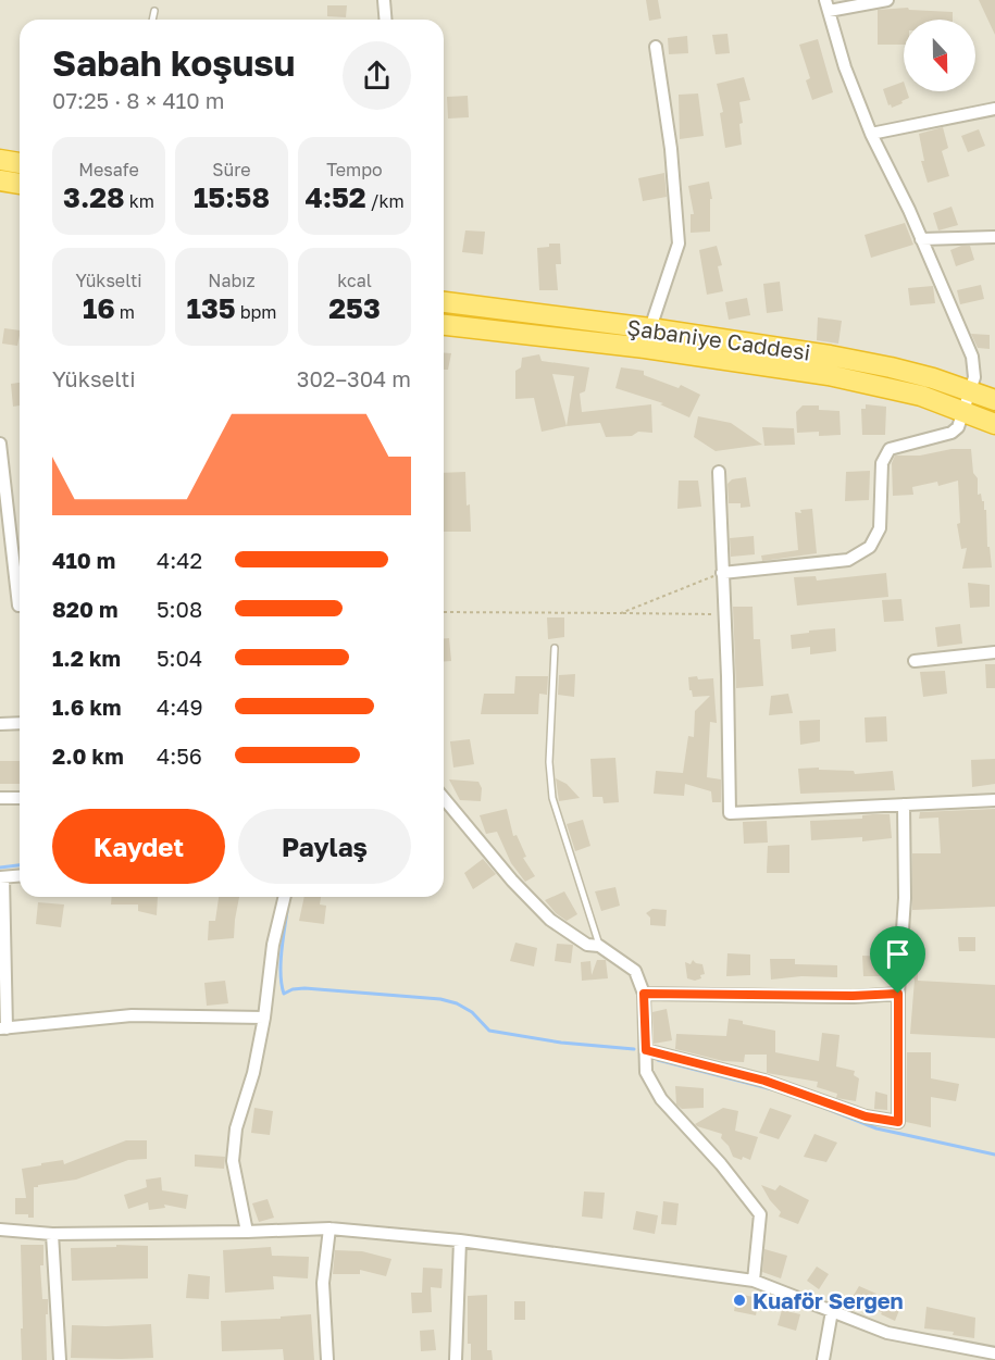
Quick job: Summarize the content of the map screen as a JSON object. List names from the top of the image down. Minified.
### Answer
{"streets":{"highway":["Şabaniye Caddesi"]},"places":["Kuaför Sergen"],"north":"bottom","page":{"heading":["Sabah koşusu","07:25 · 8 × 410 m"],"stats":[["Mesafe","3.28 km"],["Süre","15:58"],["Tempo","4:52 /km"],["Yükselti","16 m"],["Nabız","135 bpm"],["kcal","253"]],"chart":["Yükselti","302–304 m"],"list":[{"name":"410 m","note":"4:42"},{"name":"820 m","note":"5:08"},{"name":"1.2 km","note":"5:04"},{"name":"1.6 km","note":"4:49"},{"name":"2.0 km","note":"4:56"}],"buttons":["Kaydet","Paylaş"]}}
